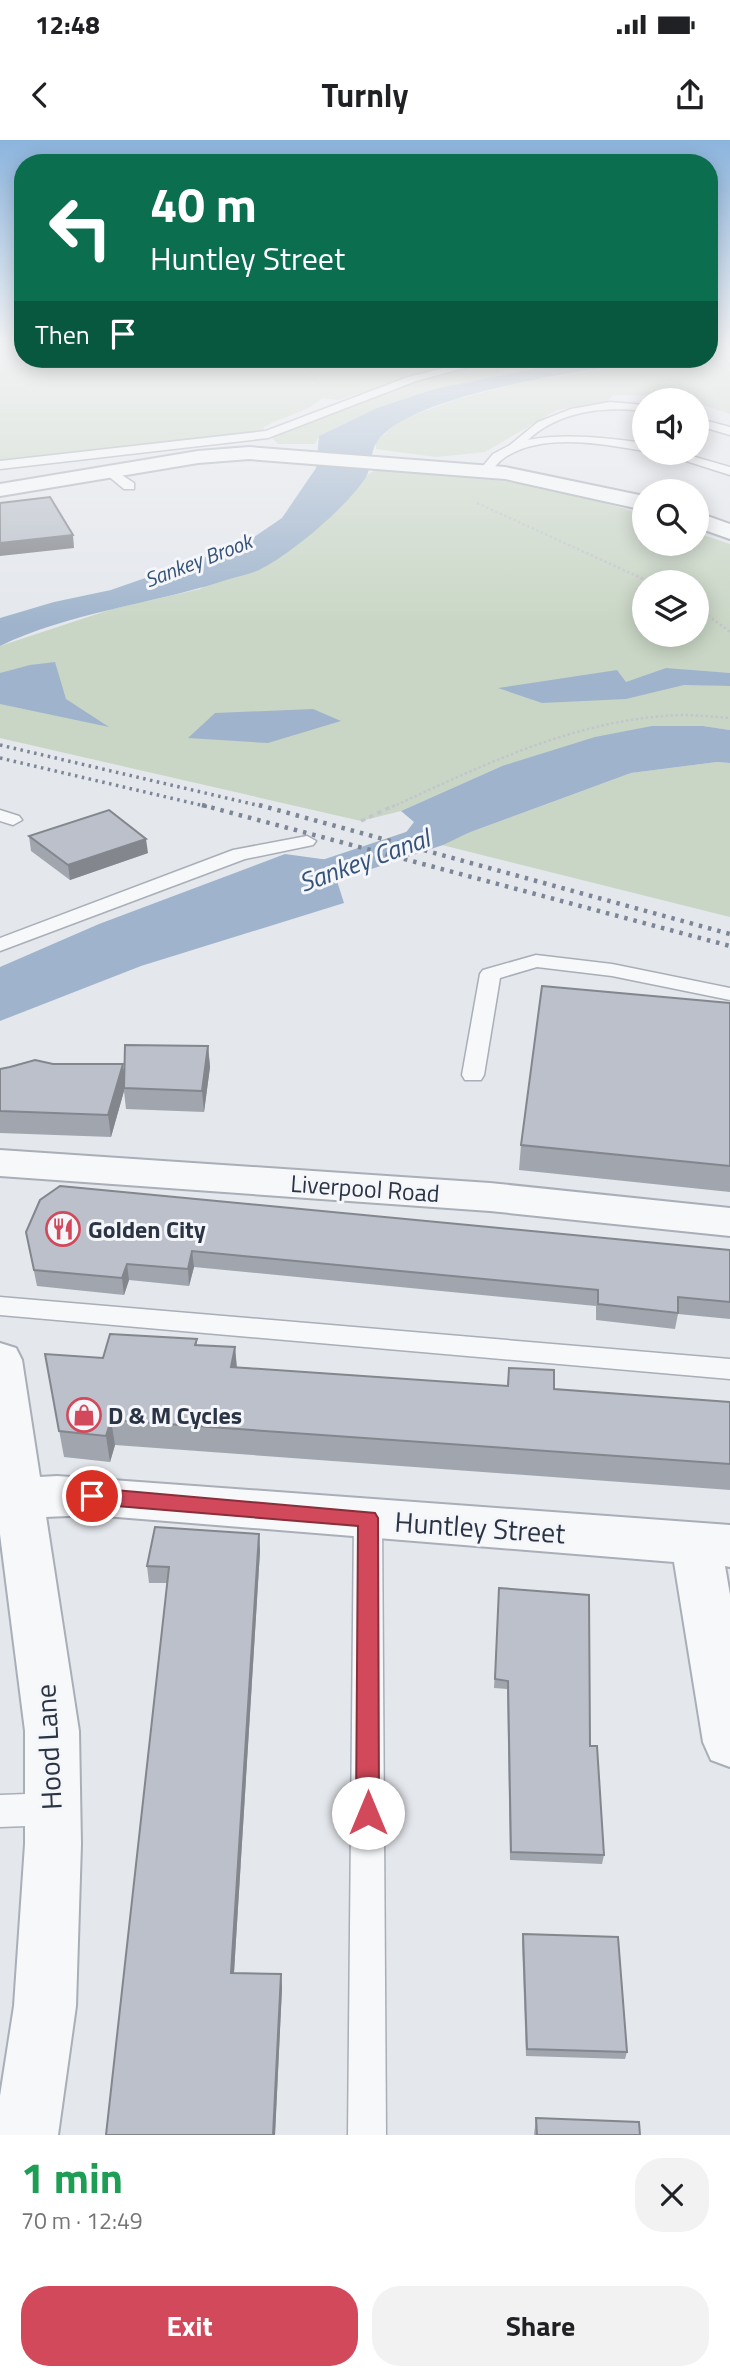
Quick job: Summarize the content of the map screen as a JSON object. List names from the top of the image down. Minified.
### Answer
{"streets":{"street":["Liverpool Road","Huntley Street","Hood Lane"]},"crossings":[["Huntley Street","Hood Lane"]],"water":["Sankey Brook","Sankey Canal"],"places":{"restaurant":["Golden City"],"shop":["D & M Cycles"]},"page":{"status":"12:48","header":"Turnly","turn":["40 m","Huntley Street"],"then":"Then","heading":["1 min","70 m · 12:49"],"buttons":["Exit","Share"]}}
